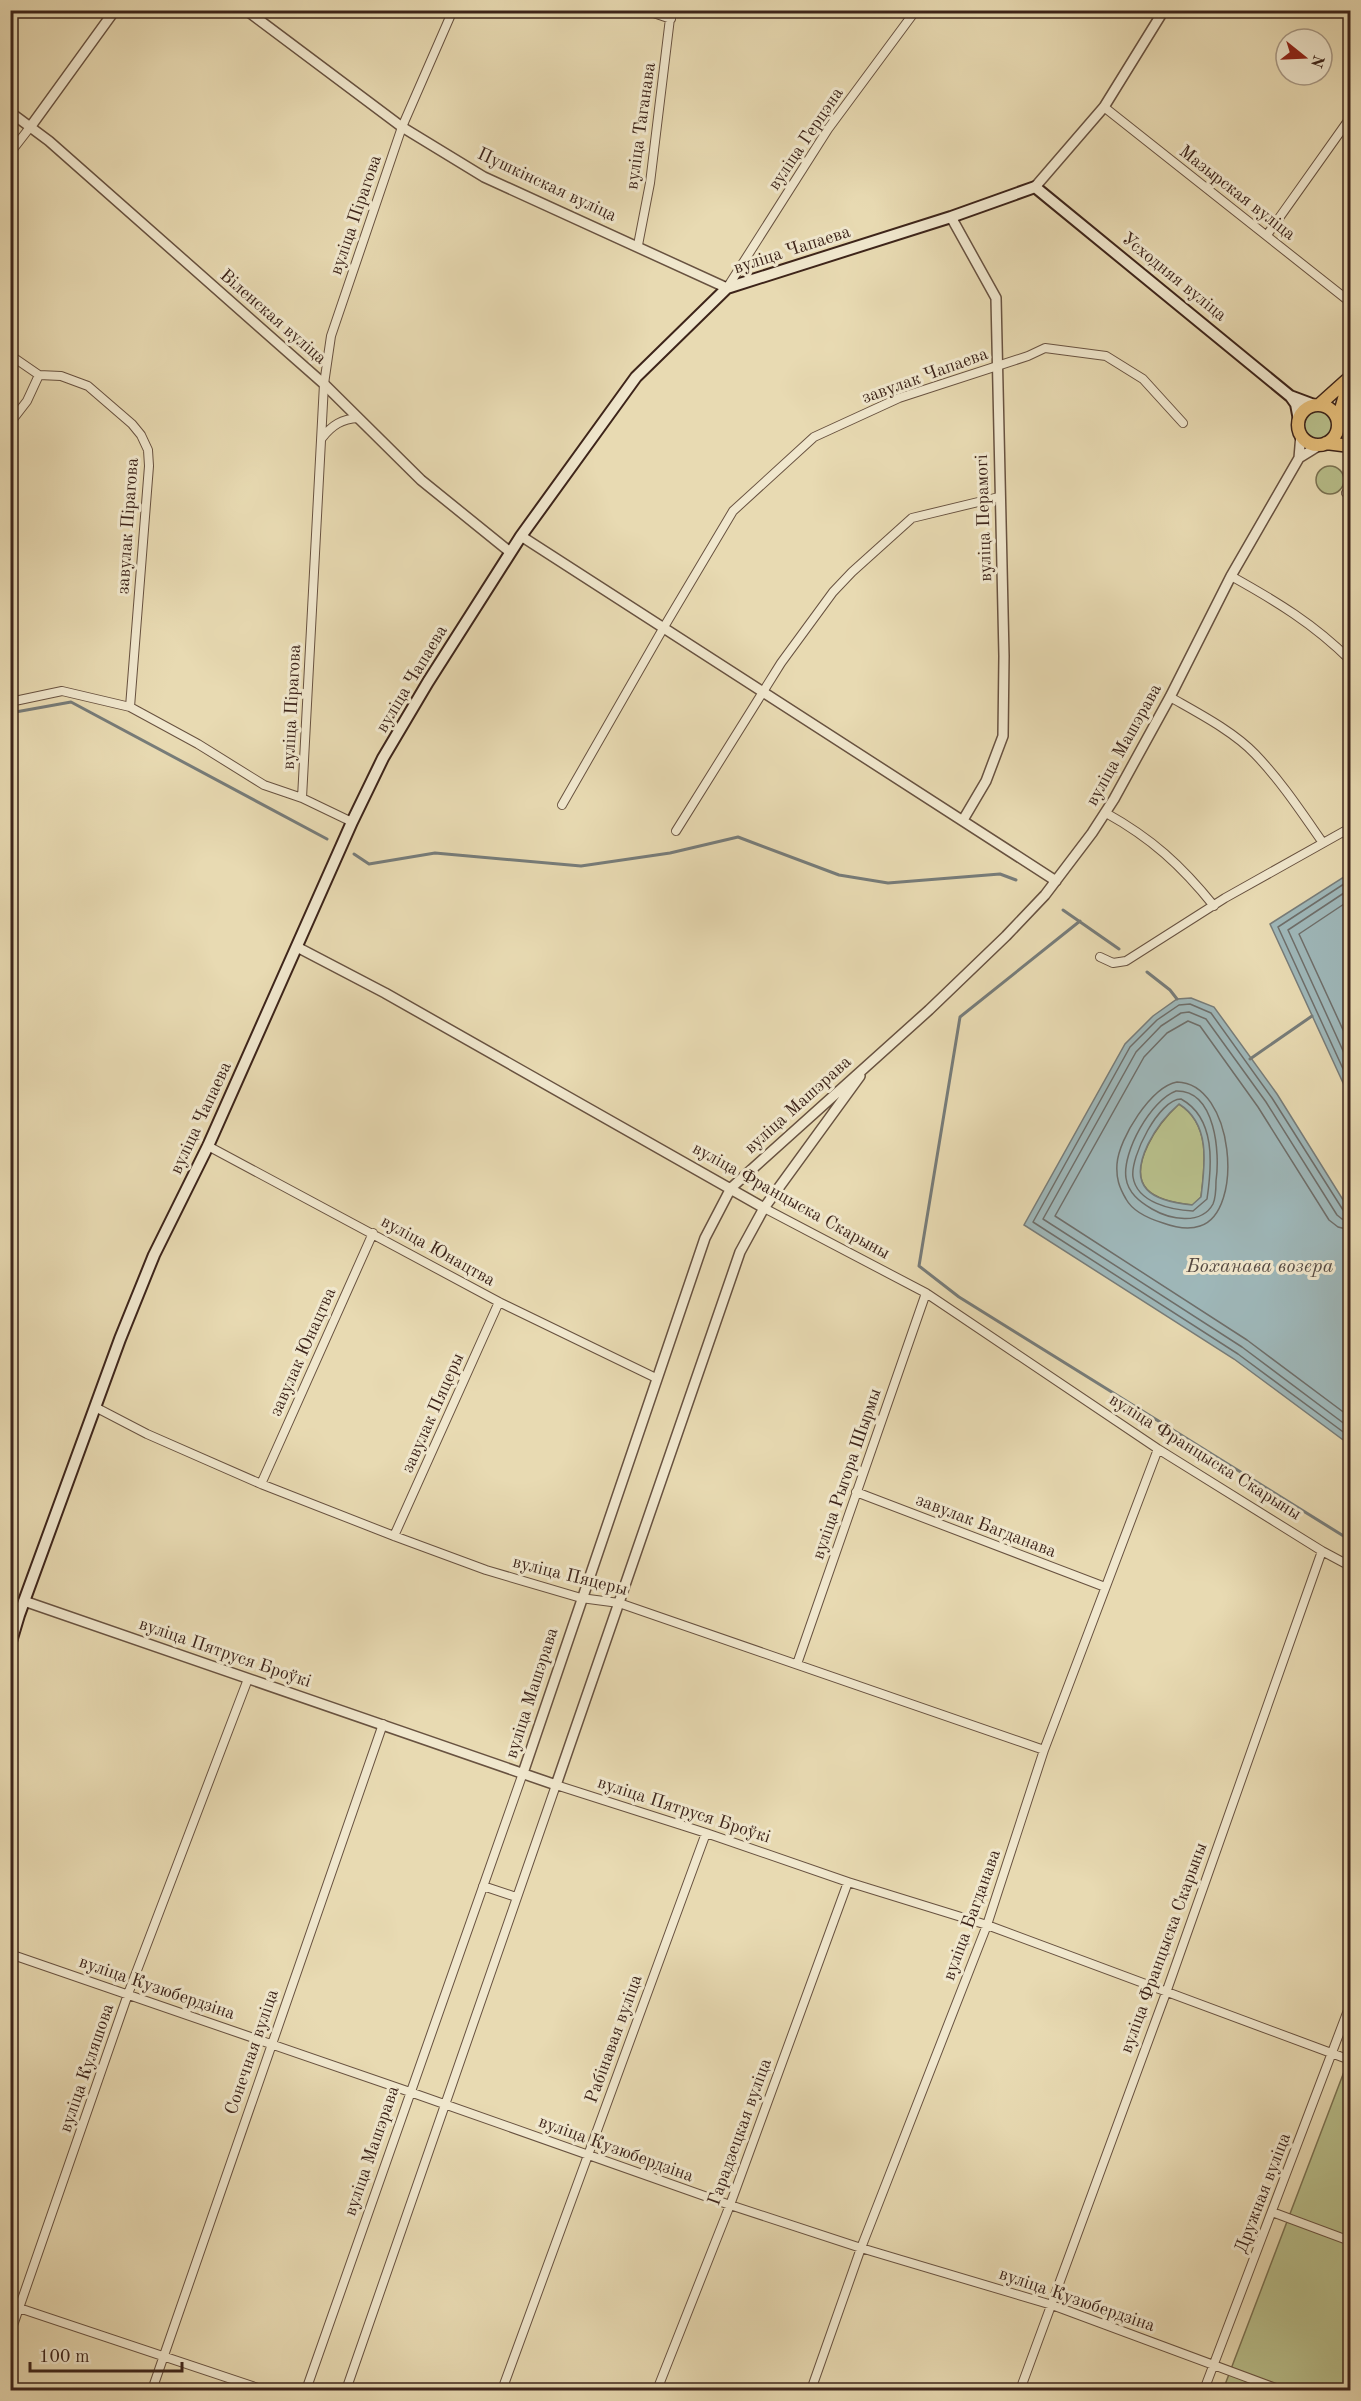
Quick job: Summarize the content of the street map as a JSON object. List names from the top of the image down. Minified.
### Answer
{"streets":{"main road":["вуліца Чапаева","Усходняя вуліца"],"street":["вуліца Таганава","вуліца Герцэна","Пушкінская вуліца","Мазырская вуліца","вуліца Пірагова","Віленская вуліца","завулак Чапаева","вуліца Перамогі","завулак Пірагова","вуліца Машэрава","вуліца Францыска Скарыны","вуліца Юнацтва","завулак Юнацтва","завулак Пяцеры","вуліца Рыгора Шырмы","завулак Багданава","вуліца Пяцеры","вуліца Пятруся Броўкі","вуліца Багданава","вуліца Кузюбердзіна","Рабінавая вуліца","Сонечная вуліца","вуліца Куляшова","Гарадзецкая вуліца","Дружная вуліца"]},"crossings":[["вуліца Таганава","Пушкінская вуліца"],["вуліца Герцэна","Пушкінская вуліца"],["вуліца Герцэна","вуліца Чапаева"],["Пушкінская вуліца","вуліца Пірагова"],["Пушкінская вуліца","вуліца Чапаева"],["Мазырская вуліца","вуліца Чапаева"],["вуліца Пірагова","вуліца Чапаева"],["вуліца Пірагова","Віленская вуліца"],["вуліца Пірагова","завулак Пірагова"],["вуліца Чапаева","Усходняя вуліца"],["вуліца Чапаева","Віленская вуліца"],["вуліца Чапаева","вуліца Перамогі"],["вуліца Чапаева","вуліца Францыска Скарыны"],["вуліца Чапаева","вуліца Юнацтва"],["вуліца Чапаева","вуліца Пяцеры"],["вуліца Чапаева","вуліца Пятруся Броўкі"],["Усходняя вуліца","вуліца Машэрава"],["завулак Чапаева","вуліца Перамогі"],["вуліца Машэрава","вуліца Францыска Скарыны"],["вуліца Машэрава","вуліца Юнацтва"],["вуліца Машэрава","вуліца Пяцеры"],["вуліца Машэрава","вуліца Пятруся Броўкі"],["вуліца Машэрава","вуліца Кузюбердзіна"],["вуліца Францыска Скарыны","вуліца Рыгора Шырмы"],["вуліца Францыска Скарыны","вуліца Пятруся Броўкі"],["вуліца Францыска Скарыны","вуліца Багданава"],["вуліца Францыска Скарыны","вуліца Кузюбердзіна"],["вуліца Юнацтва","завулак Юнацтва"],["вуліца Юнацтва","завулак Пяцеры"],["завулак Юнацтва","вуліца Пяцеры"],["завулак Пяцеры","вуліца Пяцеры"],["вуліца Рыгора Шырмы","завулак Багданава"],["вуліца Рыгора Шырмы","вуліца Пяцеры"],["завулак Багданава","вуліца Багданава"],["вуліца Пяцеры","вуліца Багданава"],["вуліца Пятруся Броўкі","вуліца Багданава"],["вуліца Пятруся Броўкі","Рабінавая вуліца"],["вуліца Пятруся Броўкі","Сонечная вуліца"],["вуліца Пятруся Броўкі","вуліца Куляшова"],["вуліца Пятруся Броўкі","Гарадзецкая вуліца"],["вуліца Пятруся Броўкі","Дружная вуліца"],["вуліца Багданава","вуліца Кузюбердзіна"],["вуліца Кузюбердзіна","Рабінавая вуліца"],["вуліца Кузюбердзіна","Сонечная вуліца"],["вуліца Кузюбердзіна","вуліца Куляшова"],["вуліца Кузюбердзіна","Гарадзецкая вуліца"],["вуліца Кузюбердзіна","Дружная вуліца"]],"water":["Боханава возера"],"scale_bar":"100 m","north":"right"}
